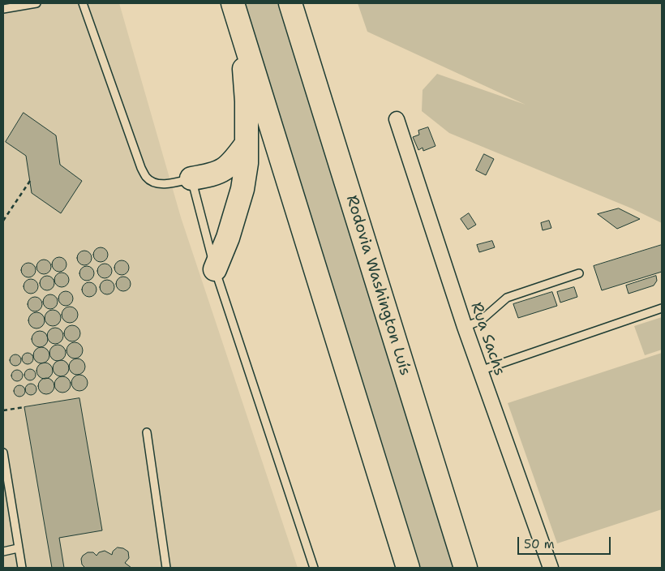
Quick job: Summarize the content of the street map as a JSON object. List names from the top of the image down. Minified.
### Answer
{"streets":{"highway":["Rodovia Washington Luís"],"street":["Rua Sachs"]},"scale_bar":"50 m"}
